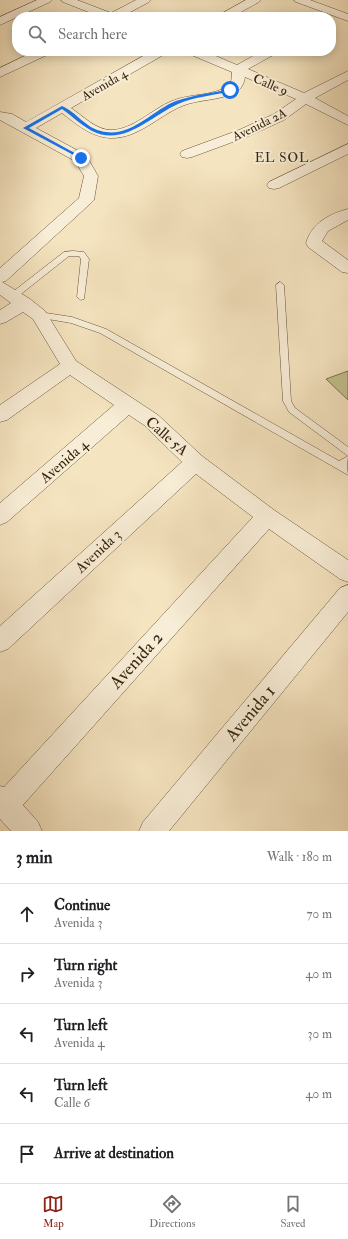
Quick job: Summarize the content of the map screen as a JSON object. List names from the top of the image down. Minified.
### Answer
{"streets":{"street":["Avenida 4","Calle 9","Avenida 2A","Calle 5A","Avenida 3","Avenida 2","Avenida 1"]},"crossings":[["Avenida 4","Calle 5A"],["Calle 9","Avenida 2A"],["Calle 5A","Avenida 3"],["Calle 5A","Avenida 2"]],"districts":["EL SOL"],"page":{"search":"Search here","heading":["3 min","Walk · 180 m"],"list":[["Continue","Avenida 3","70 m"],["Turn right","Avenida 3","40 m"],["Turn left","Avenida 4","30 m"],["Turn left","Calle 6","40 m"],"Arrive at destination"],"nav":["Map","Directions","Saved"]}}
